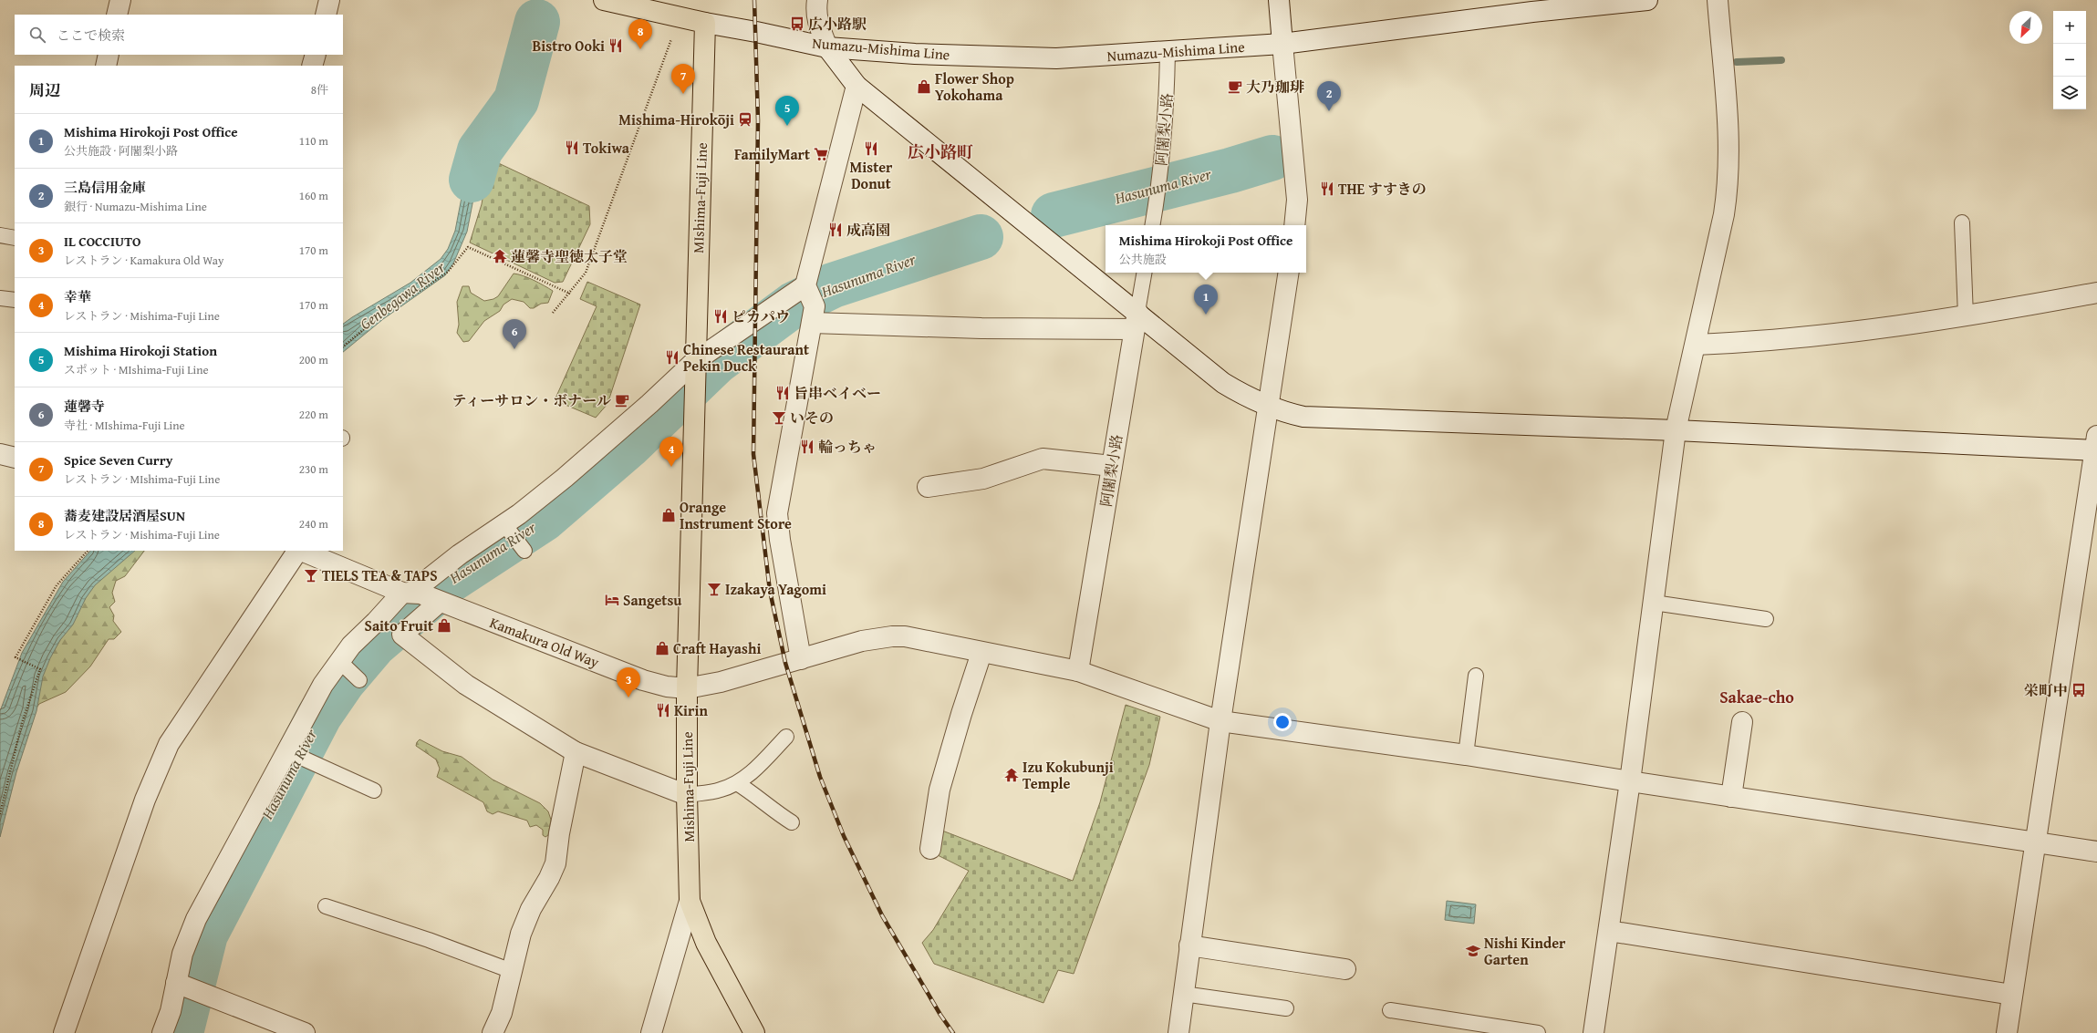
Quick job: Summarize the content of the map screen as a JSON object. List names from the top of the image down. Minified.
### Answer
{"streets":{"main road":["MIshima-Fuji Line","Mishima-Fuji Line"],"street":["Numazu-Mishima Line","阿闍梨小路","Kamakura Old Way"]},"crossings":[["Numazu-Mishima Line","阿闍梨小路"],["Numazu-Mishima Line","MIshima-Fuji Line"],["阿闍梨小路","Kamakura Old Way"],["MIshima-Fuji Line","Mishima-Fuji Line"],["Kamakura Old Way","Mishima-Fuji Line"]],"districts":["広小路町","Sakae-cho"],"water":["Hasunuma River","Genbegawa River"],"places":{"bus stop":["広小路駅","栄町中"],"restaurant":["Bistro Ooki","Tokiwa","Mister Donut","THE すすきの","成高園","ピカパウ","Chinese Restaurant Pekin Duck","旨串ベイベー","輪っちゃ","Kirin"],"shop":["Flower Shop Yokohama","Orange Instrument Store","Saito Fruit","Craft Hayashi"],"cafe":["大乃珈琲","ティーサロン・ボナール"],"station":["Mishima-Hirokōji"],"supermarket":["FamilyMart"],"temple":["蓮馨寺聖徳太子堂","Izu Kokubunji Temple"],"bar":["いその","TIELS TEA & TAPS","Izakaya Yagomi"],"hotel":["Sangetsu"],"school or university":["Nishi Kinder Garten"]},"north":"bottom left","page":{"map_buttons":["+","−"],"search":"ここで検索","pins":["8","7","2","5","1","6","4","3"],"heading":["周辺","8件"],"list":[{"mark":"1","name":"Mishima Hirokoji Post Office","note":"公共施設 · 阿闍梨小路","value":"110 m"},{"mark":"2","name":"三島信用金庫","note":"銀行 · Numazu-Mishima Line","value":"160 m"},{"mark":"3","name":"IL COCCIUTO","note":"レストラン · Kamakura Old Way","value":"170 m"},{"mark":"4","name":"幸華","note":"レストラン · Mishima-Fuji Line","value":"170 m"},{"mark":"5","name":"Mishima Hirokoji Station","note":"スポット · MIshima-Fuji Line","value":"200 m"},{"mark":"6","name":"蓮馨寺","note":"寺社 · MIshima-Fuji Line","value":"220 m"},{"mark":"7","name":"Spice Seven Curry","note":"レストラン · MIshima-Fuji Line","value":"230 m"},{"mark":"8","name":"蕎麦建設居酒屋SUN","note":"レストラン · Mishima-Fuji Line","value":"240 m"}],"popup":["Mishima Hirokoji Post Office","公共施設"]}}
